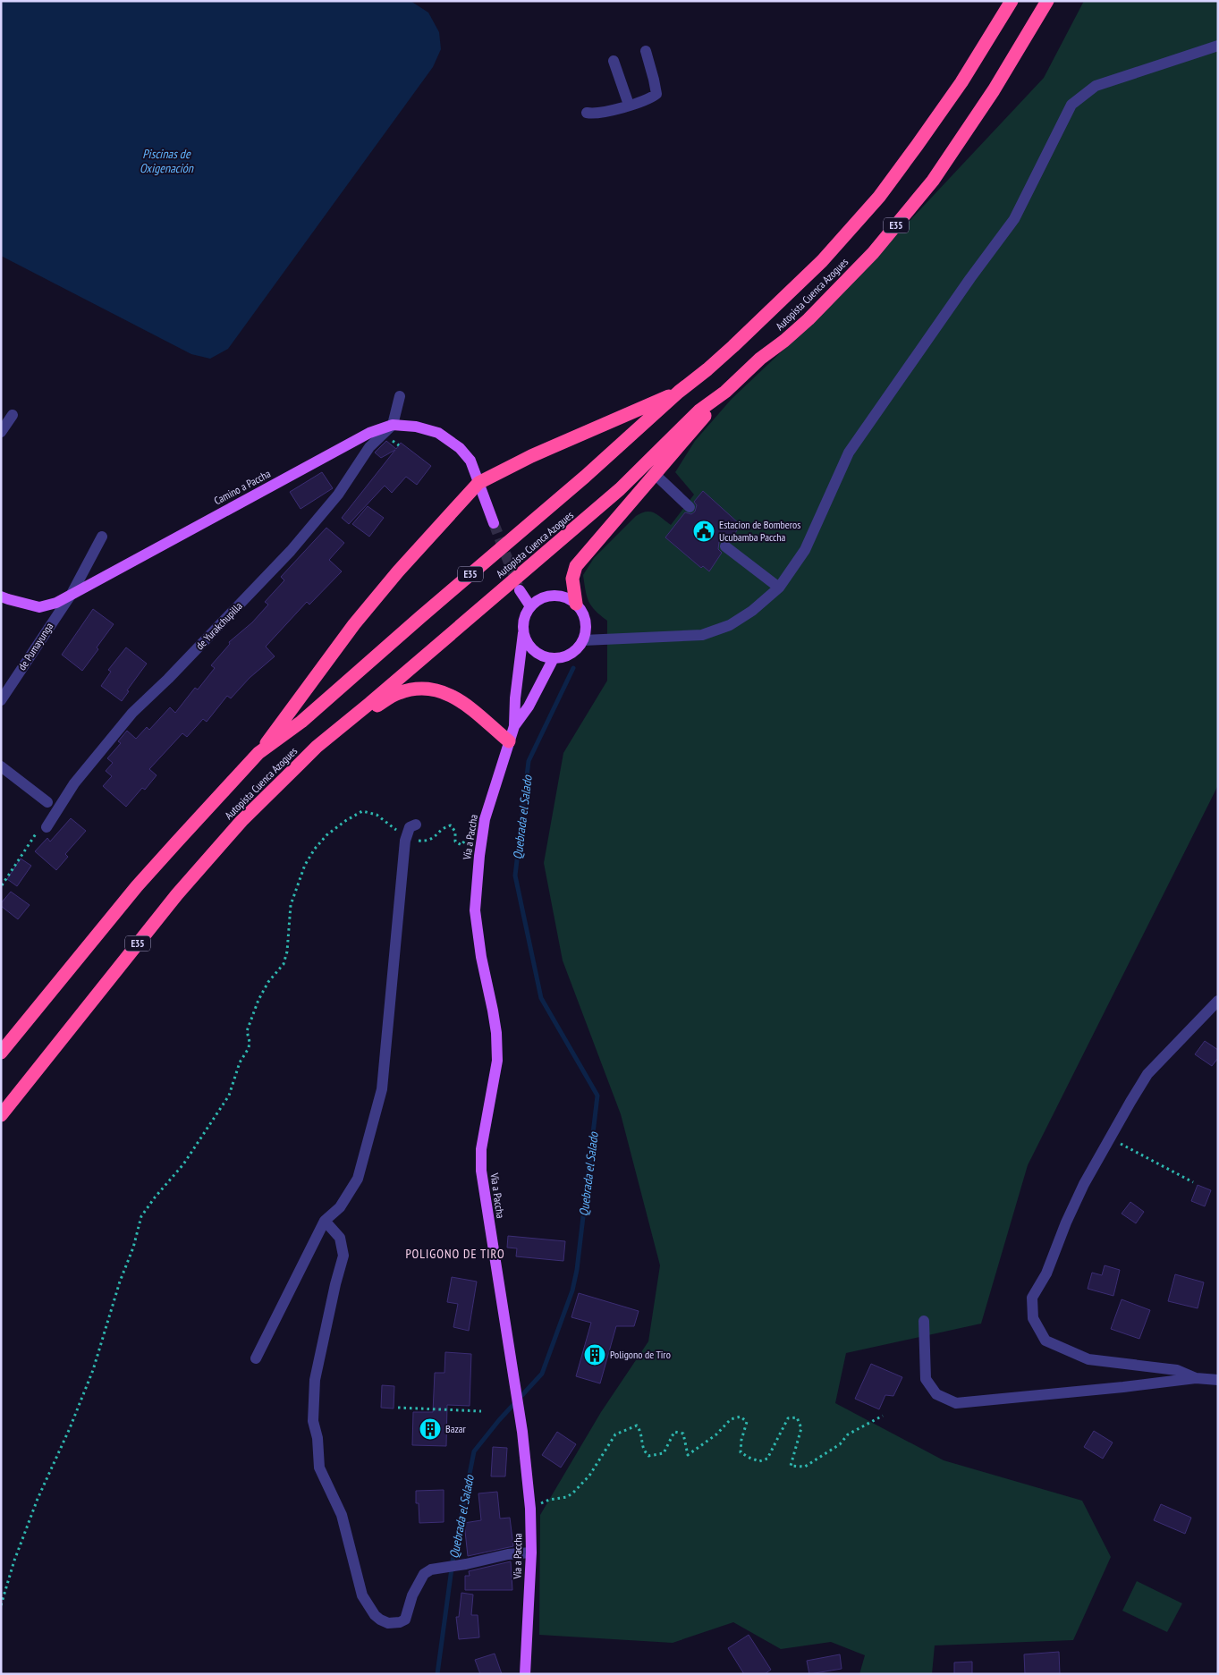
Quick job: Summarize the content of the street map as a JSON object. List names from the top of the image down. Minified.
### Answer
{"streets":{"highway":["E35","Autopista Cuenca Azogues"],"main road":["Camino a Paccha","Vía a Paccha"],"street":["de Yurakchupilla","de Pumayunga"]},"crossings":[["Camino a Paccha","de Yurakchupilla"],["Camino a Paccha","de Pumayunga"]],"districts":["POLIGONO DE TIRO"],"water":["Piscinas de Oxigenación","Quebrada el Salado"],"places":{"public building":["Estacion de Bomberos Ucubamba Paccha"],"building":["Poligono de Tiro","Bazar"]}}
